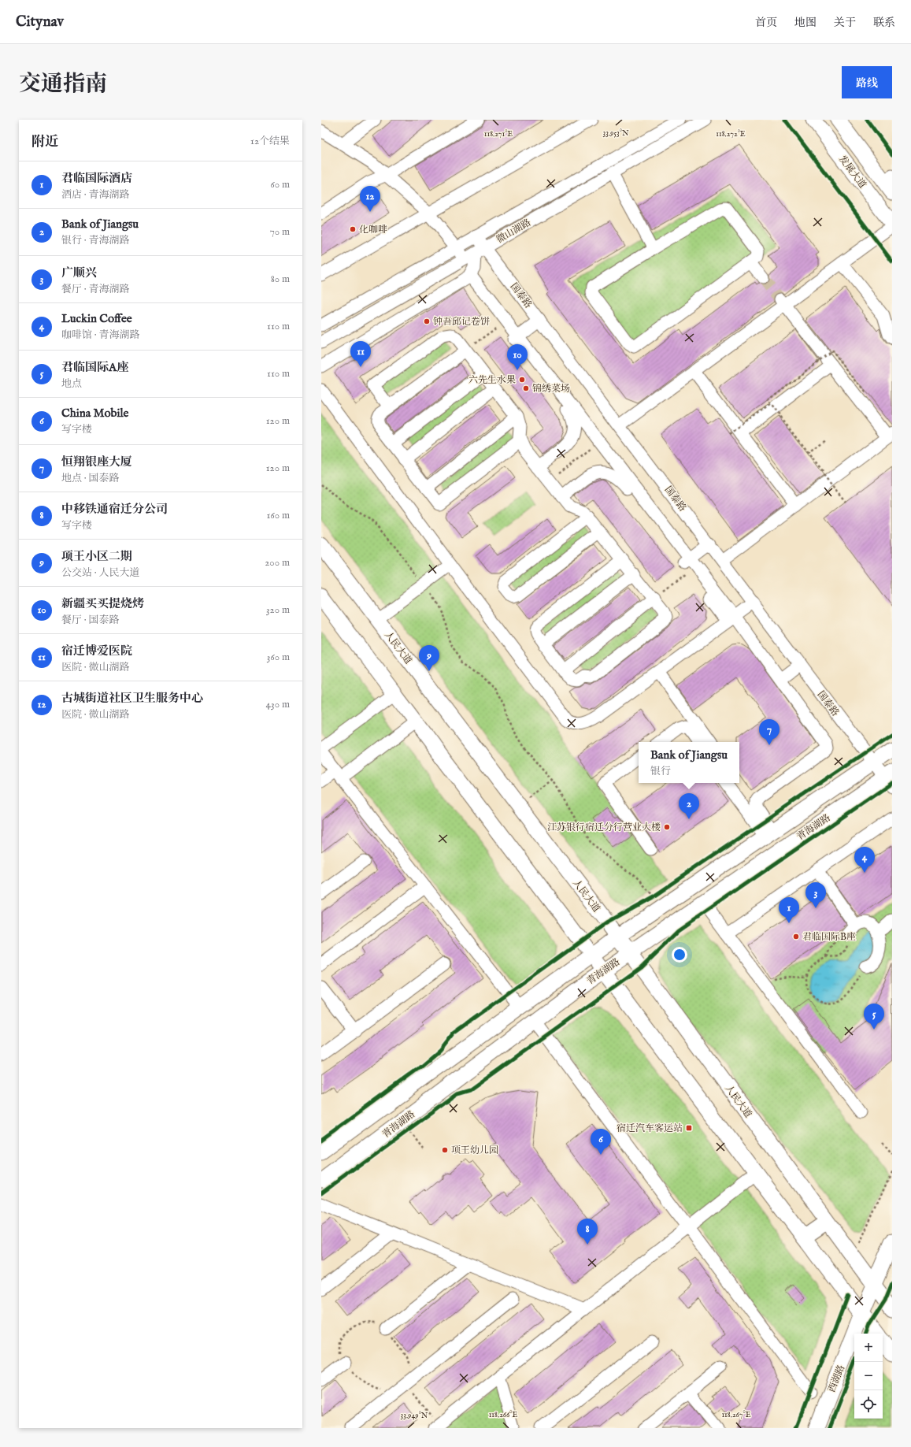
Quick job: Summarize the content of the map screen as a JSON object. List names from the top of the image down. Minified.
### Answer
{"streets":{"main road":["发展大道","人民大道","青海湖路","西湖路"],"street":["微山湖路","国泰路"]},"crossings":[["微山湖路","国泰路"],["国泰路","青海湖路"],["人民大道","青海湖路"],["人民大道","西湖路"]],"places":{"other":["化咖啡","钟吾邱记卷饼","六先生水果","锦绣菜场","江苏银行宿迁分行营业大楼","君临国际B座","项王幼儿园"],"transit":["宿迁汽车客运站"]},"page":{"header":"Citynav","nav":["首页","地图","关于","联系"],"title":"交通指南","buttons":"路线","heading":["附近","12个结果"],"list":[{"mark":"1","name":"君临国际酒店","note":"酒店 · 青海湖路","value":"60 m"},{"mark":"2","name":"Bank of Jiangsu","note":"银行 · 青海湖路","value":"70 m"},{"mark":"3","name":"广顺兴","note":"餐厅 · 青海湖路","value":"80 m"},{"mark":"4","name":"Luckin Coffee","note":"咖啡馆 · 青海湖路","value":"110 m"},{"mark":"5","name":"君临国际A座","note":"地点","value":"110 m"},{"mark":"6","name":"China Mobile","note":"写字楼","value":"120 m"},{"mark":"7","name":"恒翔银座大厦","note":"地点 · 国泰路","value":"120 m"},{"mark":"8","name":"中移铁通宿迁分公司","note":"写字楼","value":"160 m"},{"mark":"9","name":"项王小区二期","note":"公交站 · 人民大道","value":"200 m"},{"mark":"10","name":"新疆买买提烧烤","note":"餐厅 · 国泰路","value":"320 m"},{"mark":"11","name":"宿迁博爱医院","note":"医院 · 微山湖路","value":"360 m"},{"mark":"12","name":"古城街道社区卫生服务中心","note":"医院 · 微山湖路","value":"430 m"}],"pins":["12","11","10","9","7","2","4","3","1","5","6","8"],"popup":["Bank of Jiangsu","银行"],"map_buttons":["+","−"]},"coordinates":["33.953°N","118.271°E","118.272°E","118.266°E","118.267°E","33.949°N"]}
